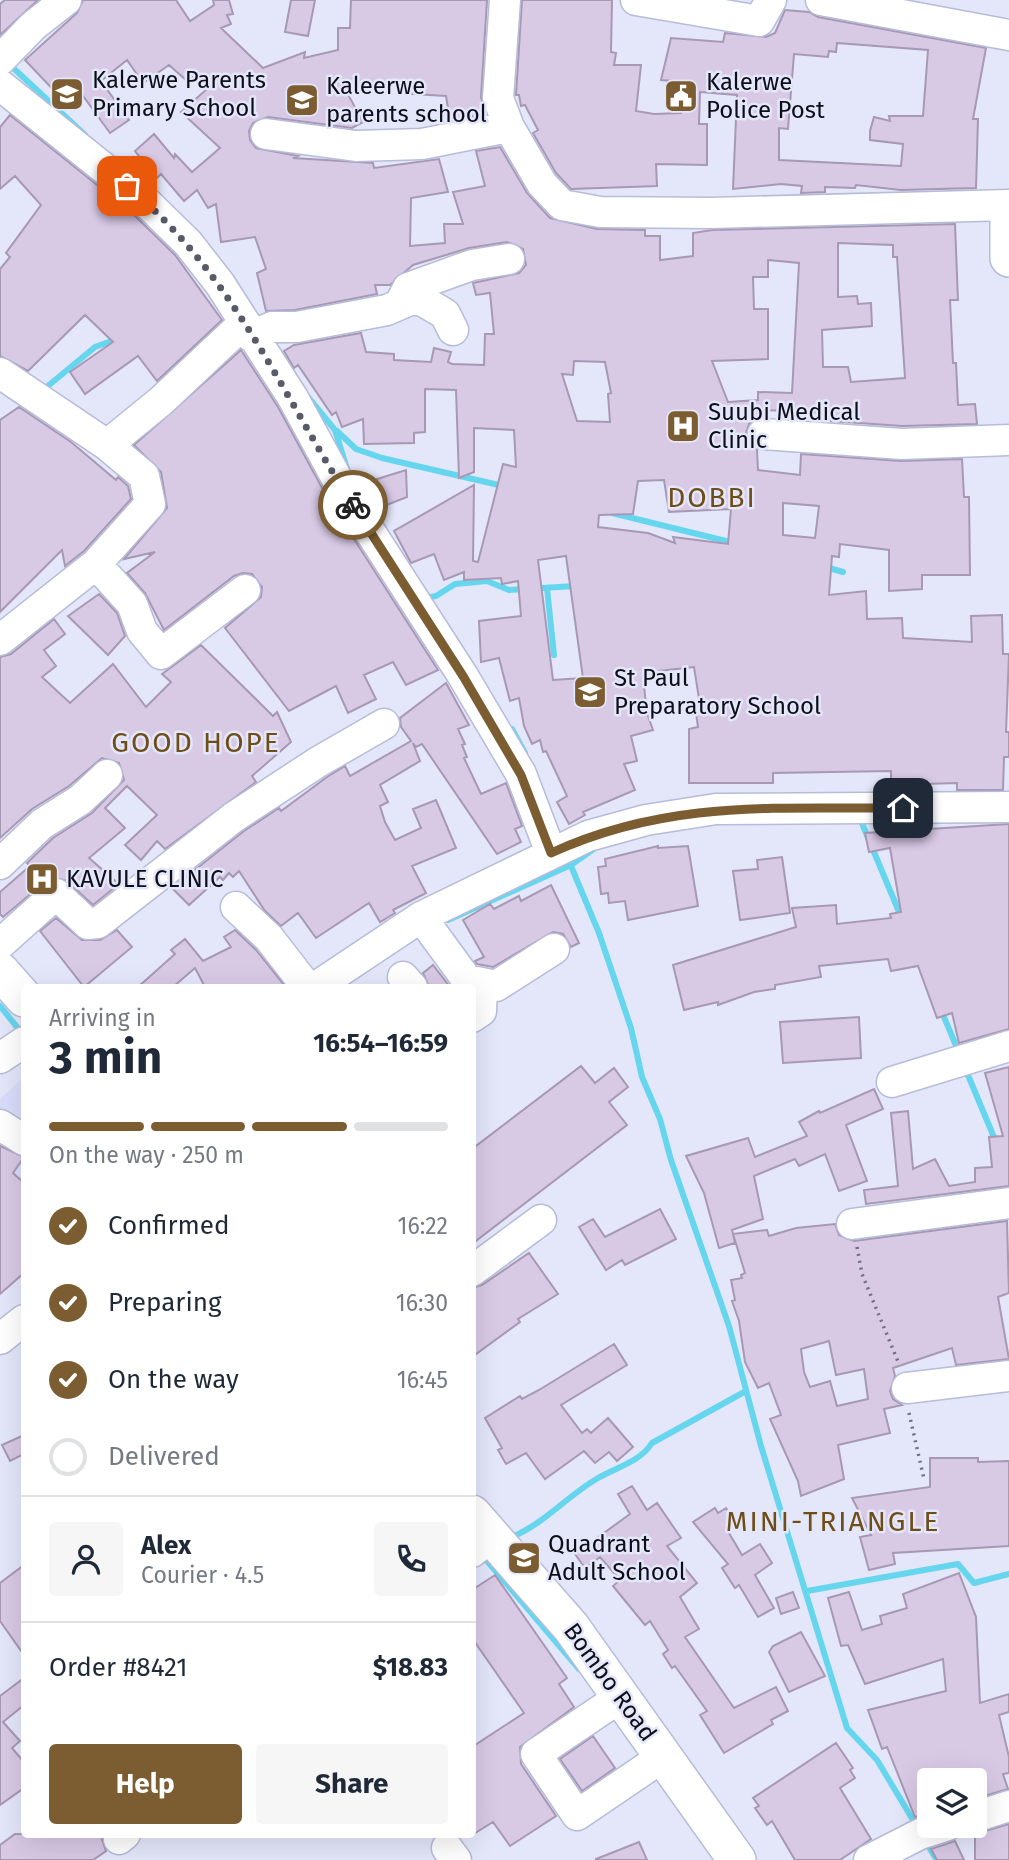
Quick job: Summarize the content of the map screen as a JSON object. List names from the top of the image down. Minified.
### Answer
{"streets":{"main road":["Bombo Road"]},"districts":["DOBBI","GOOD HOPE","MINI-TRIANGLE"],"places":{"school or university":["Kalerwe Parents Primary School","Kaleerwe parents school","St Paul Preparatory School","Quadrant Adult School"],"public building":["Kalerwe Police Post"],"hospital":["Suubi Medical Clinic","KAVULE CLINIC"]},"page":{"heading":["3 min","Arriving in","16:54–16:59"],"panel":["Alex","Courier · 4.5","Order #8421","$18.83"],"bar":"On the way · 250 m","list":[["Confirmed","16:22"],["Preparing","16:30"],["On the way","16:45"],"Delivered"],"buttons":["Help","Share"]}}
